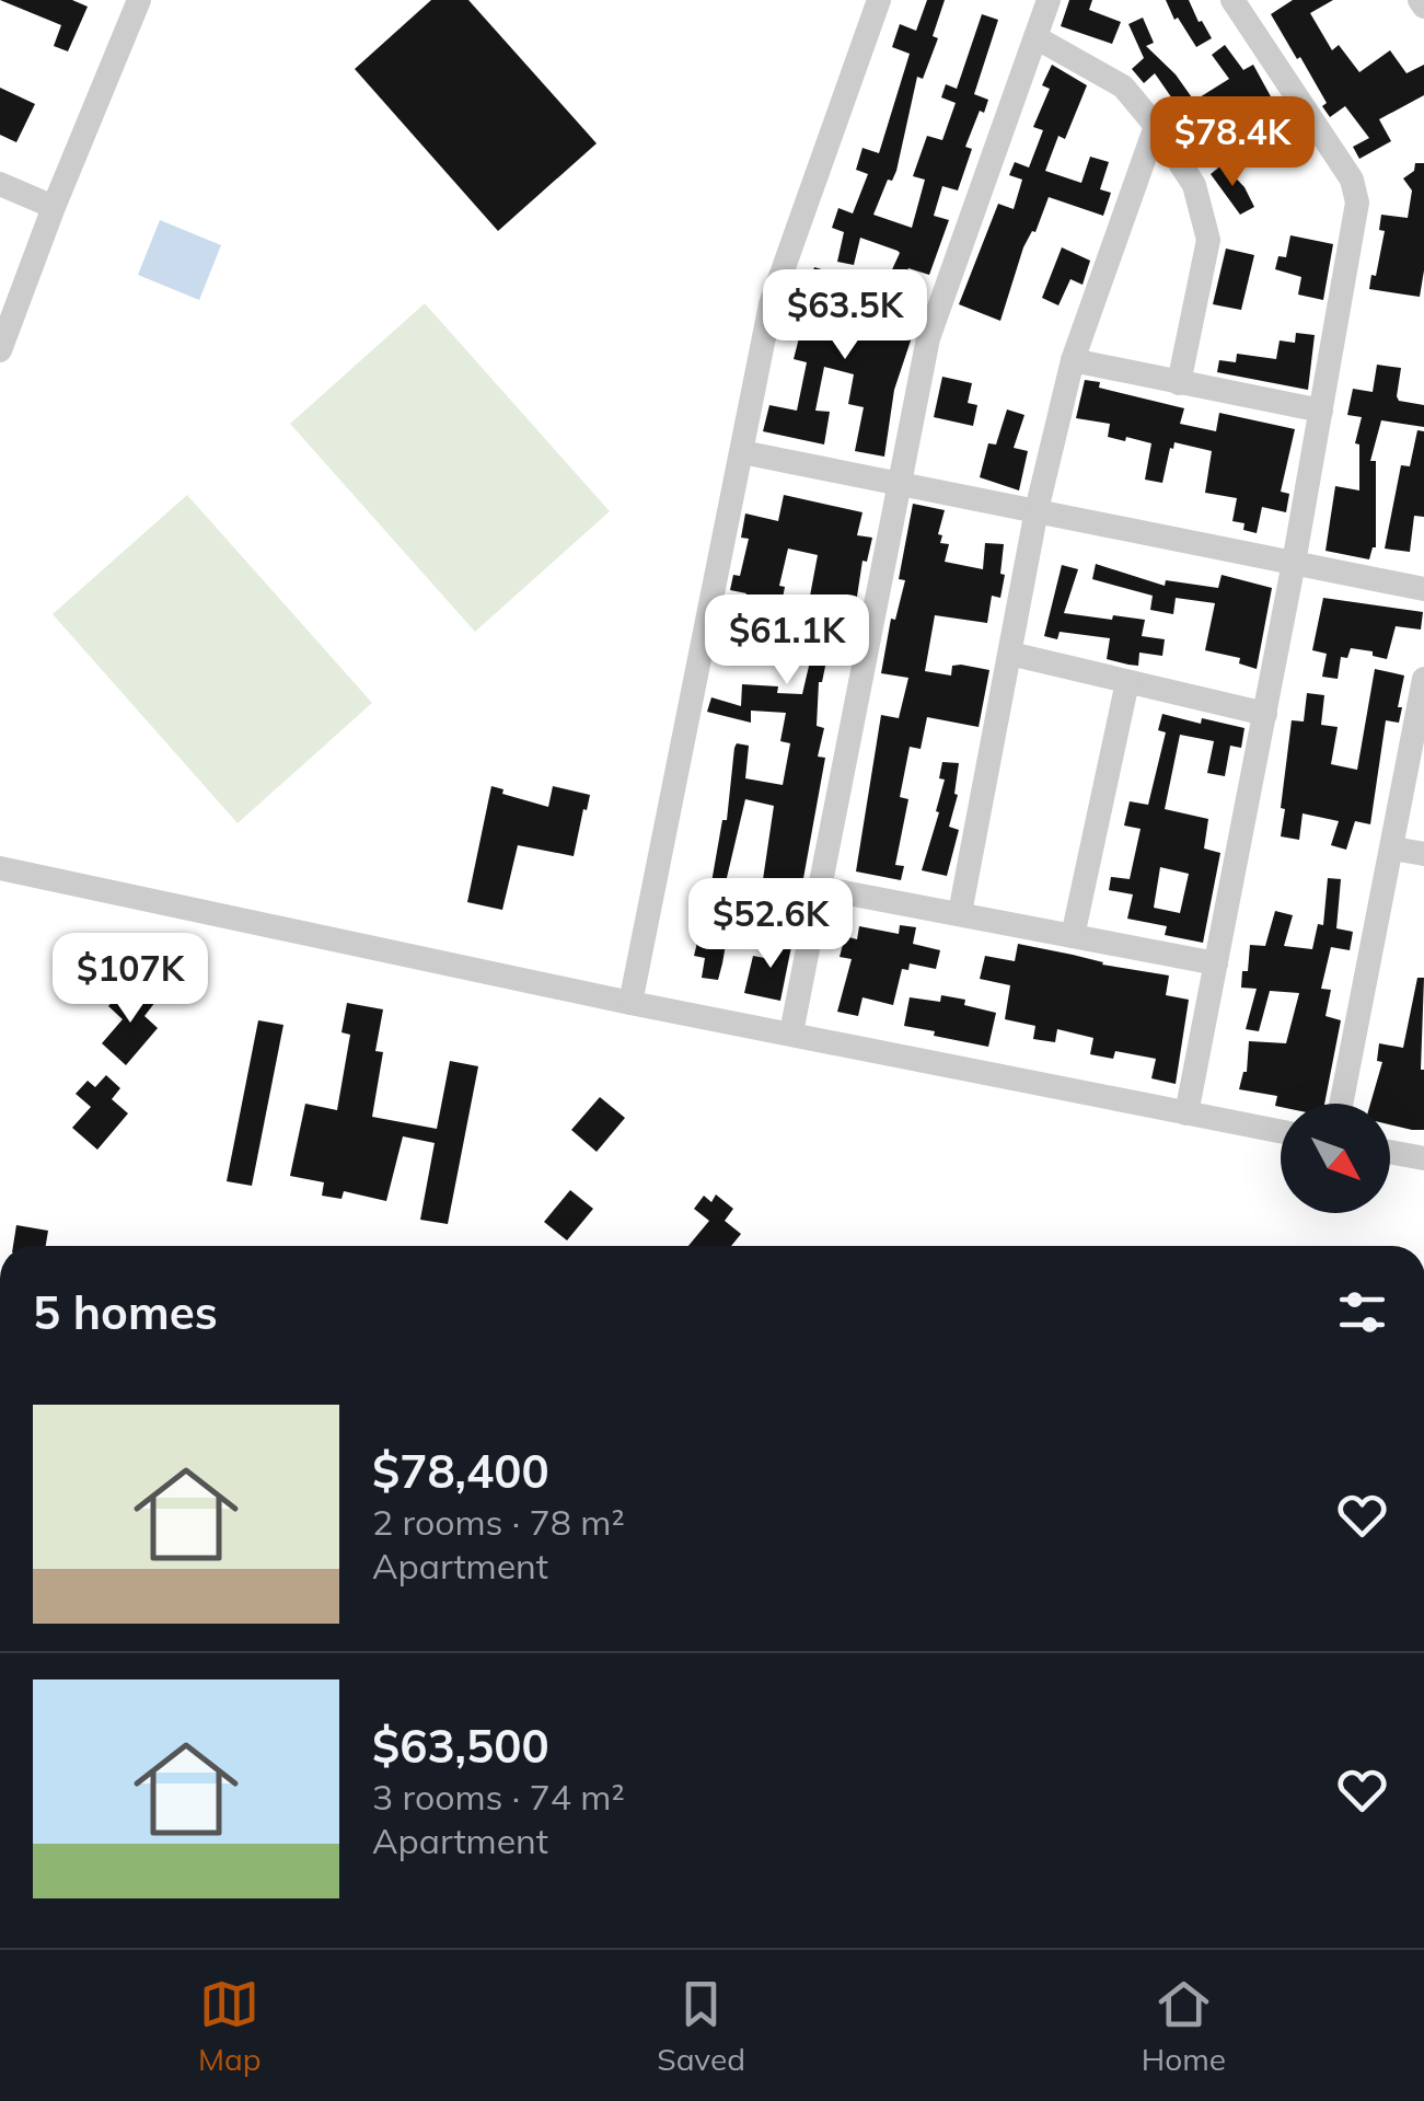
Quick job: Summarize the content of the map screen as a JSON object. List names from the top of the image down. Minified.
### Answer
{"north":"bottom right","page":{"price":["$78.4K","$63.5K","$61.1K","$52.6K","$107K"],"heading":"5 homes","list":[{"name":"$78,400","note":"2 rooms · 78 m² · Apartment"},{"name":"$63,500","note":"3 rooms · 74 m² · Apartment"}],"tabs":["Map","Saved","Home"]}}
